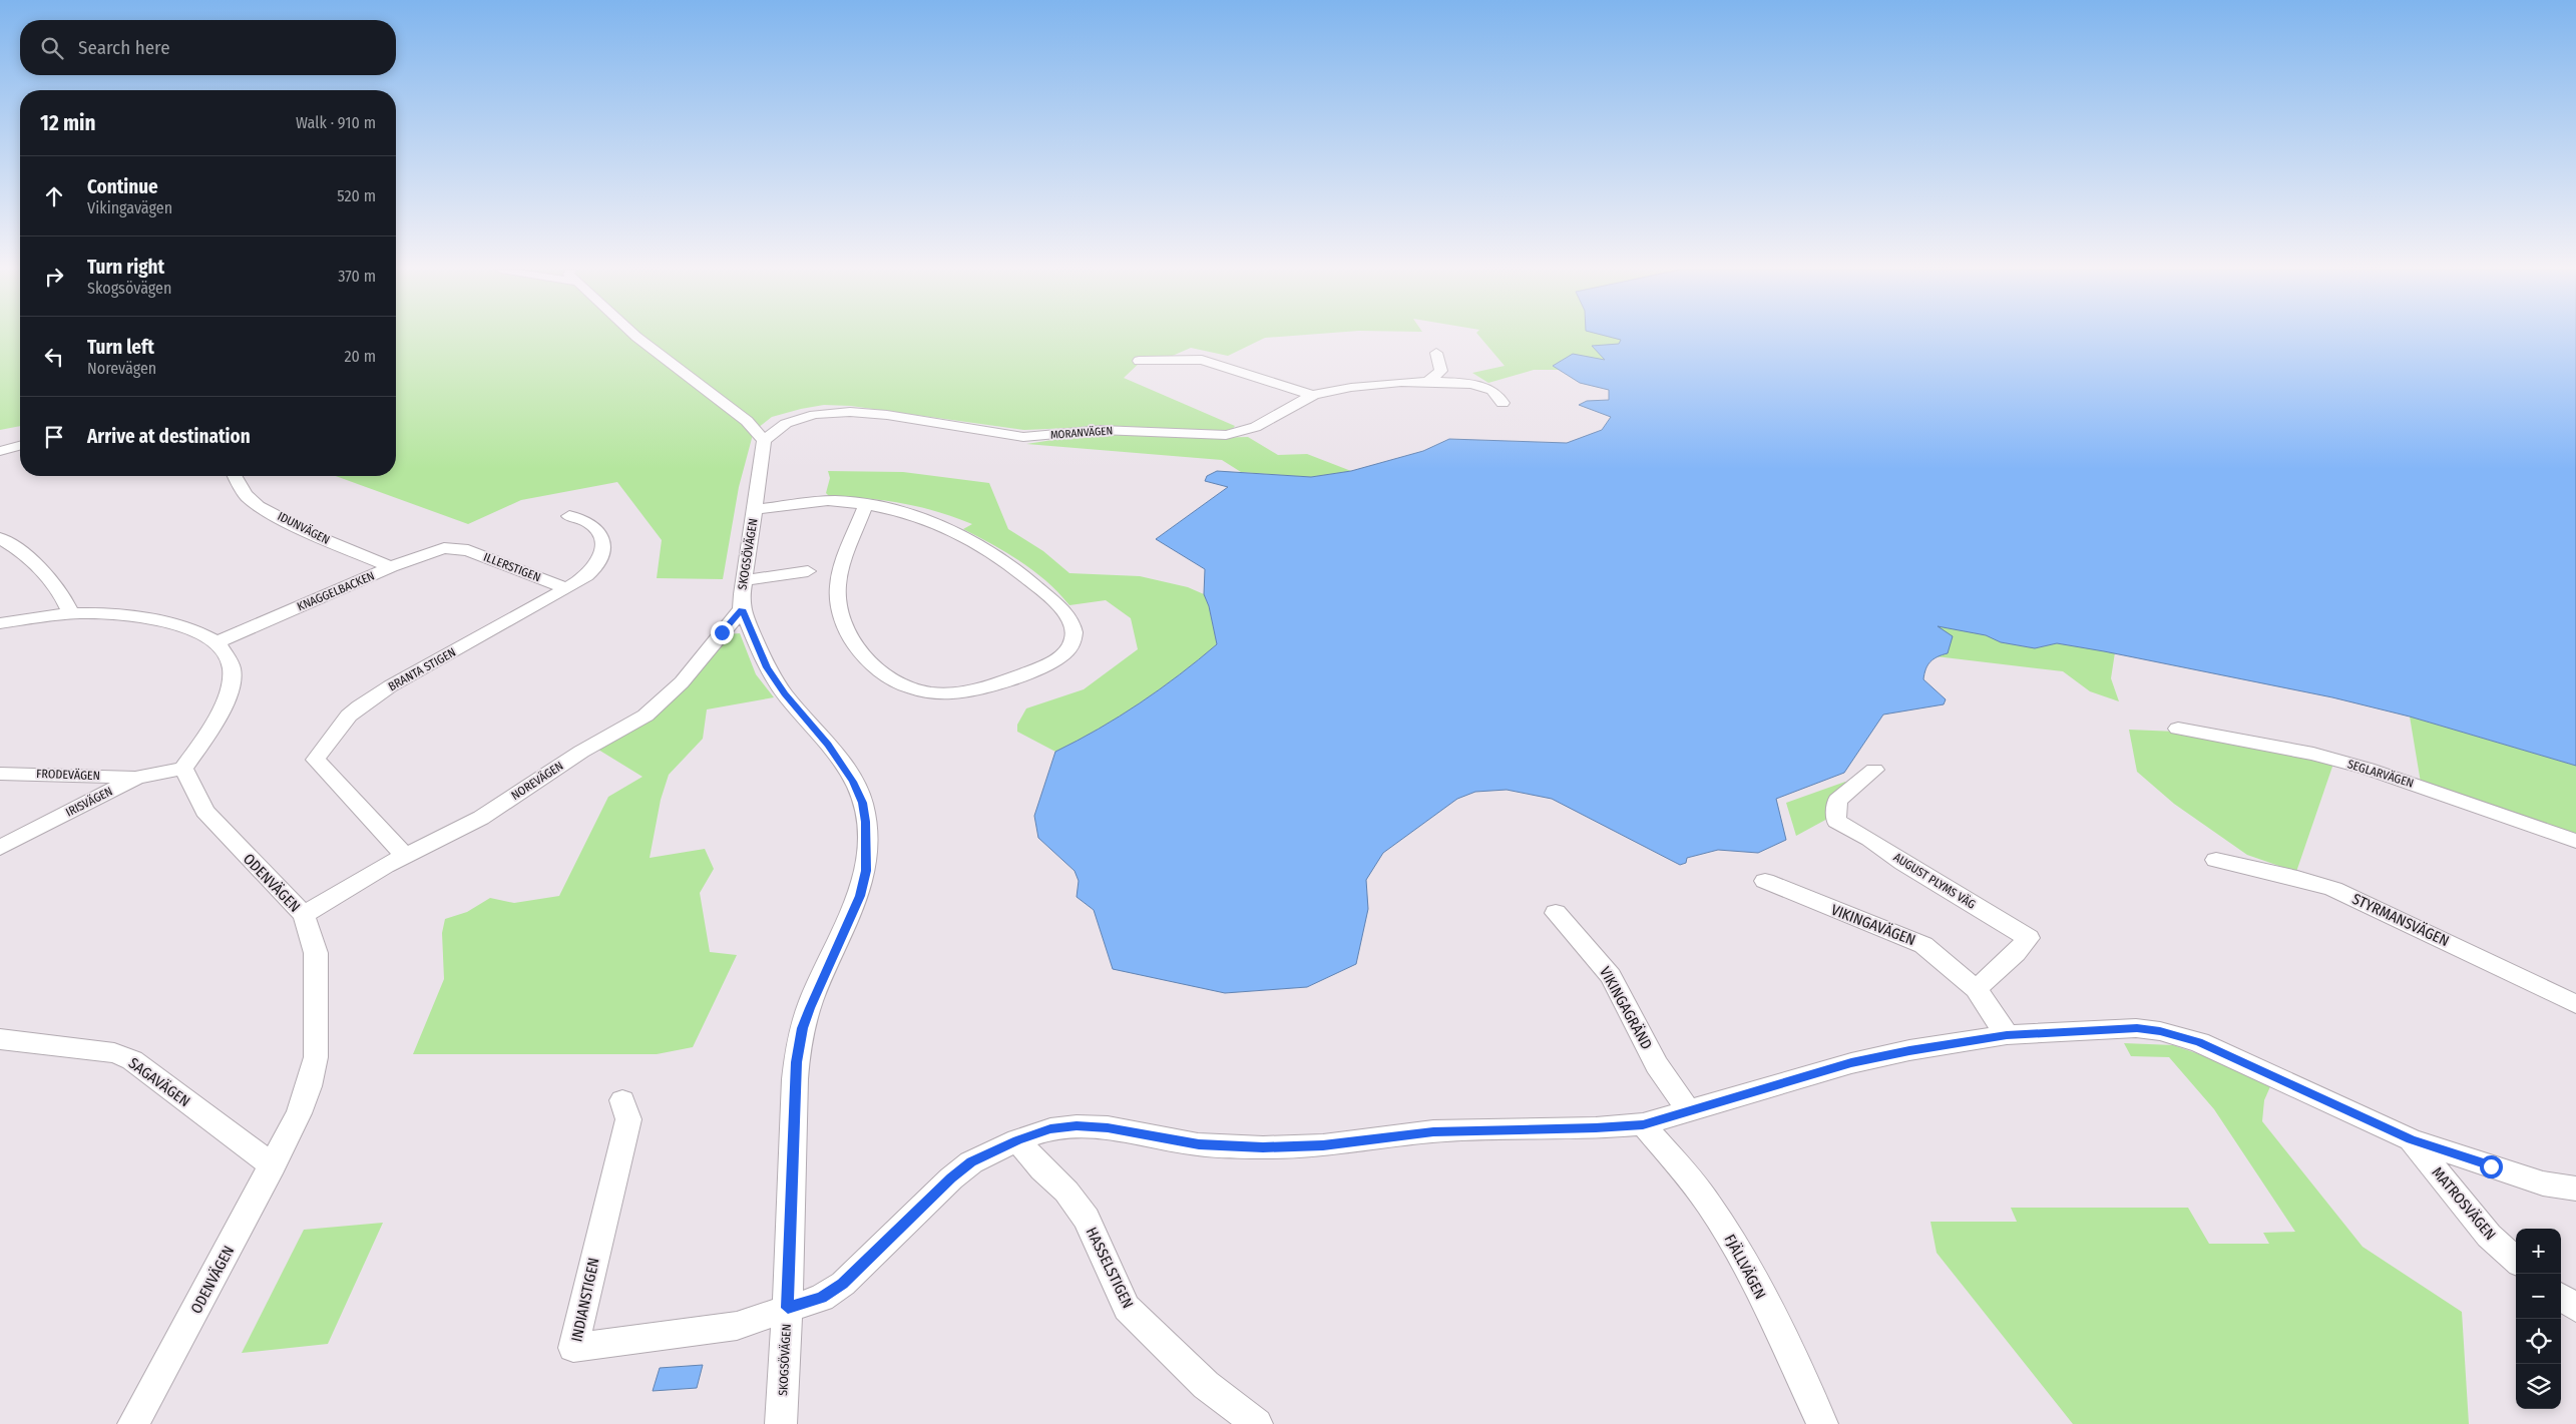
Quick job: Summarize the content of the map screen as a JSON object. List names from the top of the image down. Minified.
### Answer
{"streets":{"street":["MORANVÄGEN","IDUNVÄGEN","SKOGSÖVÄGEN","ILLERSTIGEN","KNAGGELBACKEN","BRANTA STIGEN","SEGLARVÄGEN","FRODEVÄGEN","NOREVÄGEN","IRISVÄGEN","AUGUST PLYMS VÄG","ODENVÄGEN","STYRMANSVÄGEN","VIKINGAVÄGEN","VIKINGAGRÄND","SAGAVÄGEN","MATROSVÄGEN","FJÄLLVÄGEN","HASSELSTIGEN","INDIANSTIGEN"]},"crossings":[["MORANVÄGEN","SKOGSÖVÄGEN"],["IDUNVÄGEN","KNAGGELBACKEN"],["SKOGSÖVÄGEN","NOREVÄGEN"],["SKOGSÖVÄGEN","INDIANSTIGEN"],["ILLERSTIGEN","KNAGGELBACKEN"],["ILLERSTIGEN","BRANTA STIGEN"],["BRANTA STIGEN","NOREVÄGEN"],["FRODEVÄGEN","IRISVÄGEN"],["NOREVÄGEN","ODENVÄGEN"],["IRISVÄGEN","ODENVÄGEN"],["AUGUST PLYMS VÄG","VIKINGAVÄGEN"],["ODENVÄGEN","SAGAVÄGEN"]],"page":{"search":"Search here","heading":["12 min","Walk · 910 m"],"list":[["Continue","Vikingavägen","520 m"],["Turn right","Skogsövägen","370 m"],["Turn left","Norevägen","20 m"],"Arrive at destination"],"map_buttons":["+","−"]}}
